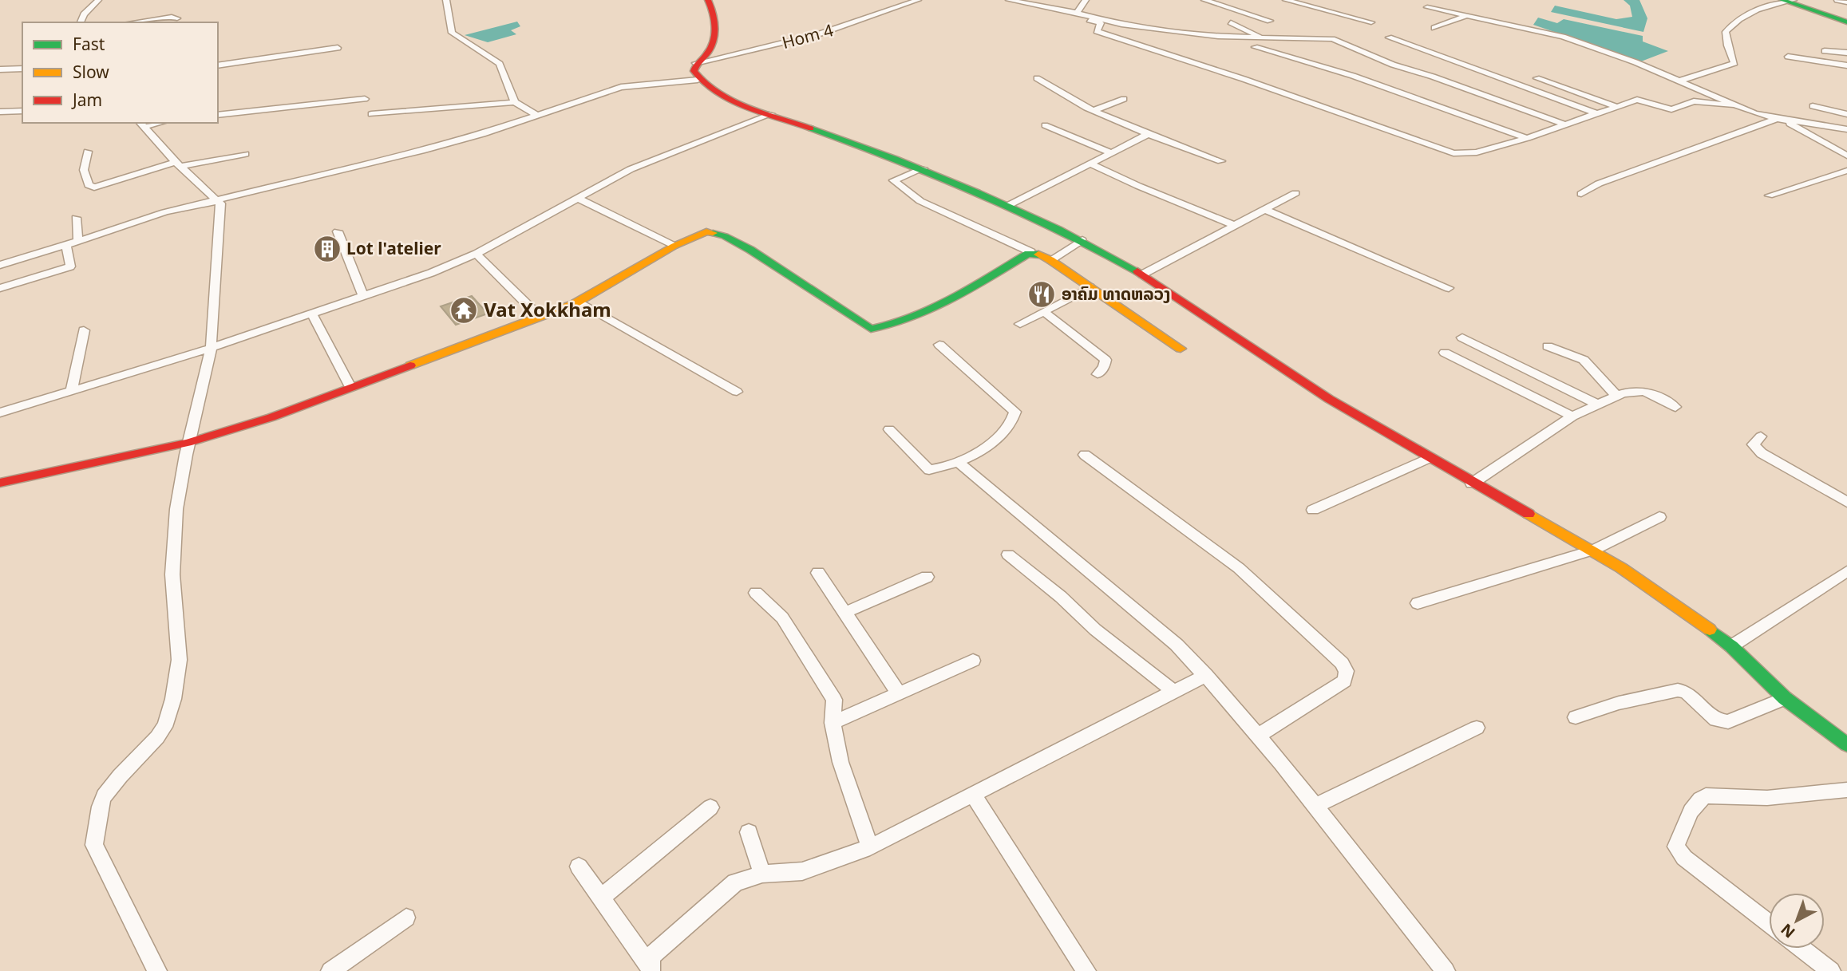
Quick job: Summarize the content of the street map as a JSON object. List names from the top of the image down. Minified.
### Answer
{"streets":{"street":["Hom 4"]},"places":{"building":["Lot l'atelier"],"restaurant":["ອາຄົມ ທາດຫລວງ"],"temple":["Vat Xokkham"]},"legend":["Fast","Slow","Jam"],"north":"bottom left"}
